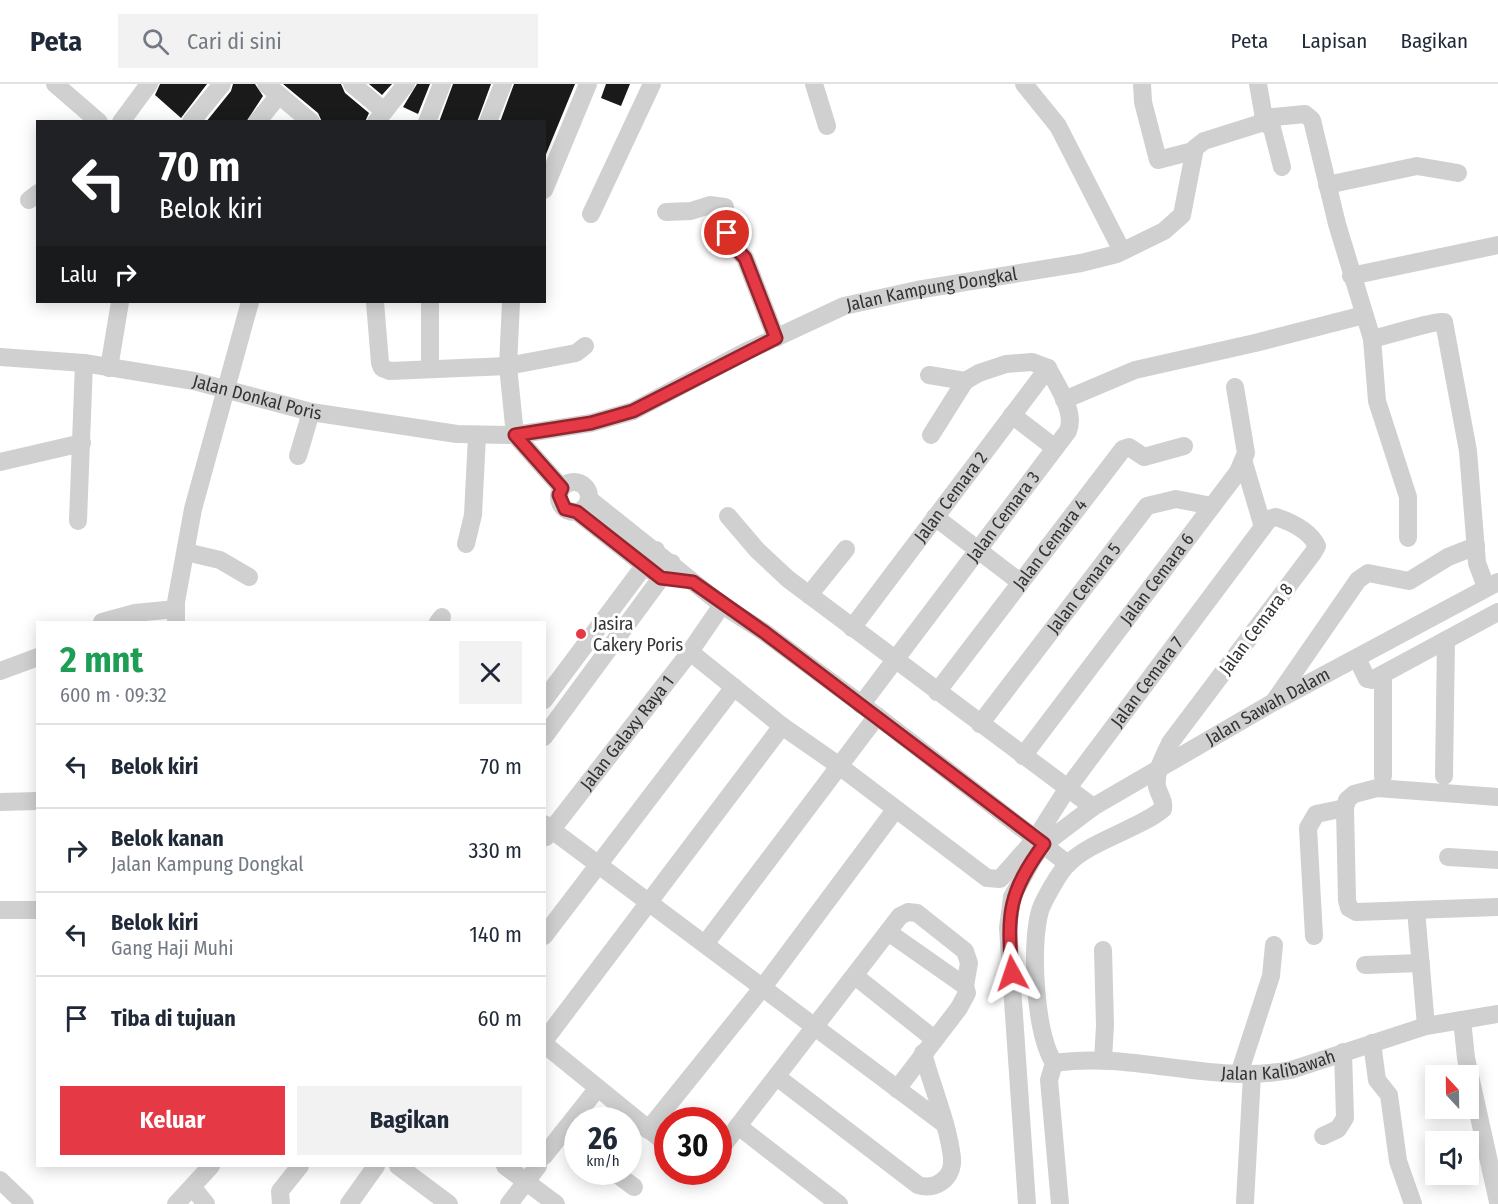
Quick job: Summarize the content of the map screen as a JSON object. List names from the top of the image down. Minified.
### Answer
{"streets":{"street":["Jalan Kampung Dongkal","Jalan Donkal Poris","Jalan Cemara 2","Jalan Cemara 3","Jalan Cemara 4","Jalan Cemara 6","Jalan Cemara 5","Jalan Cemara 8","Jalan Cemara 7","Jalan Sawah Dalam","Jalan Galaxy Raya 1","Jalan Kalibawah"]},"crossings":[["Jalan Kampung Dongkal","Jalan Donkal Poris"],["Jalan Cemara 2","Jalan Cemara 3"],["Jalan Cemara 6","Jalan Cemara 5"],["Jalan Cemara 8","Jalan Cemara 7"],["Jalan Cemara 8","Jalan Sawah Dalam"],["Jalan Cemara 7","Jalan Sawah Dalam"]],"places":["Jasira Cakery Poris"],"north":"top","page":{"header":"Peta","search":"Cari di sini","nav":["Peta","Lapisan","Bagikan"],"turn":["70 m","Belok kiri"],"then":"Lalu","heading":["2 mnt","600 m · 09:32"],"list":[{"name":"Belok kiri","value":"70 m"},{"name":"Belok kanan","note":"Jalan Kampung Dongkal","value":"330 m"},{"name":"Belok kiri","note":"Gang Haji Muhi","value":"140 m"},{"name":"Tiba di tujuan","value":"60 m"}],"buttons":["Keluar","Bagikan"],"speed":"26 km/h","limit":"30"}}
